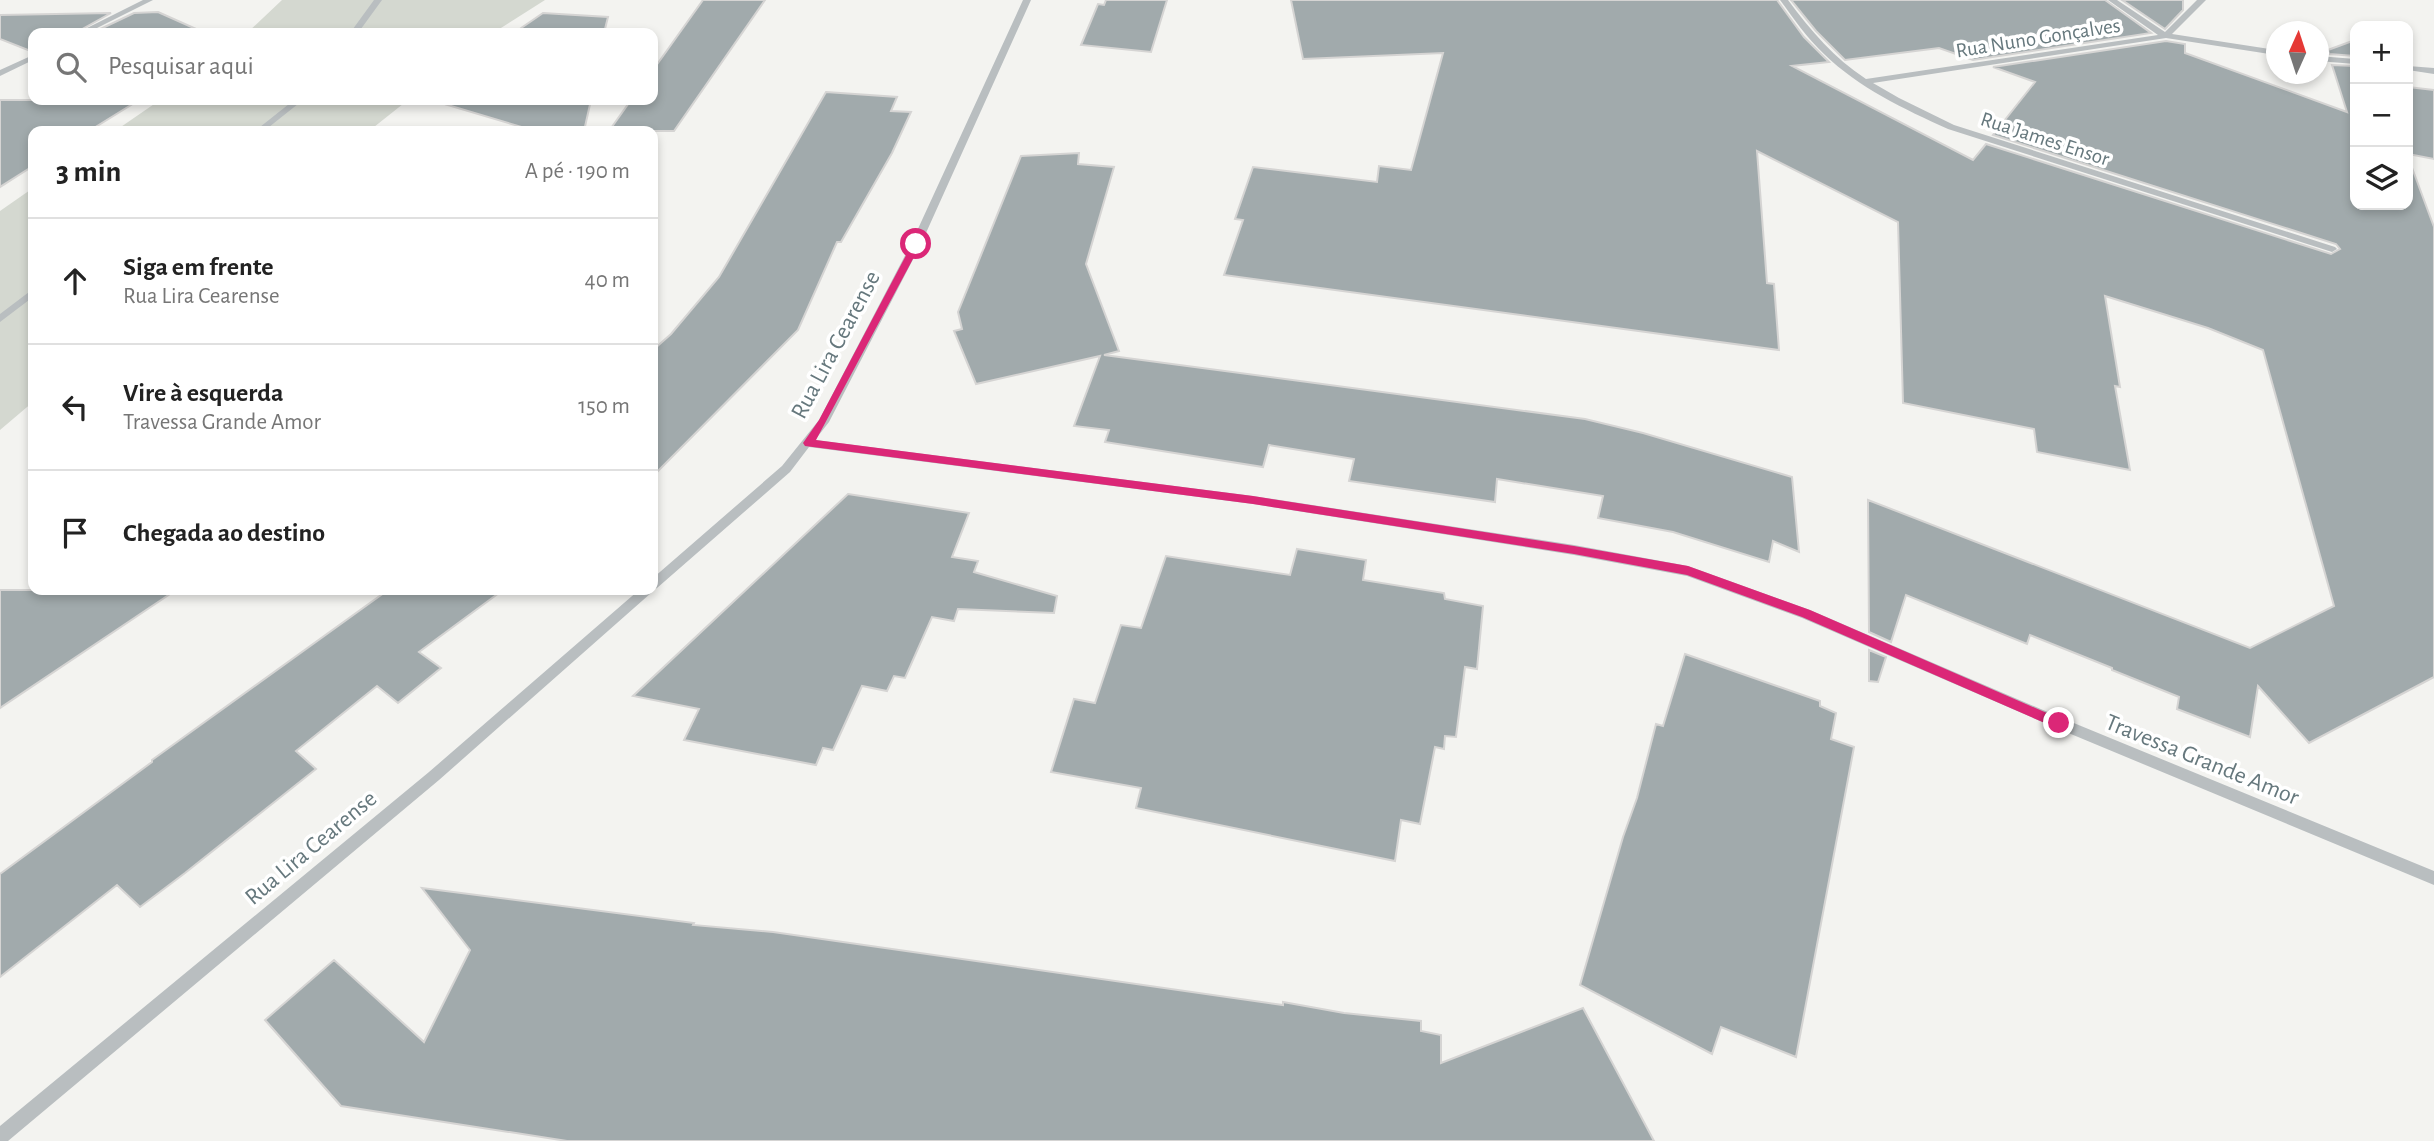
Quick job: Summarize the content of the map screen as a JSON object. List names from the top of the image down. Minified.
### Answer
{"streets":{"street":["Rua Nuno Gonçalves","Rua James Ensor","Rua Lira Cearense","Travessa Grande Amor"]},"crossings":[["Rua Nuno Gonçalves","Rua James Ensor"],["Rua Lira Cearense","Travessa Grande Amor"]],"north":"top","page":{"map_buttons":["+","−"],"search":"Pesquisar aqui","heading":["3 min","A pé · 190 m"],"list":[["Siga em frente","Rua Lira Cearense","40 m"],["Vire à esquerda","Travessa Grande Amor","150 m"],"Chegada ao destino"]}}
